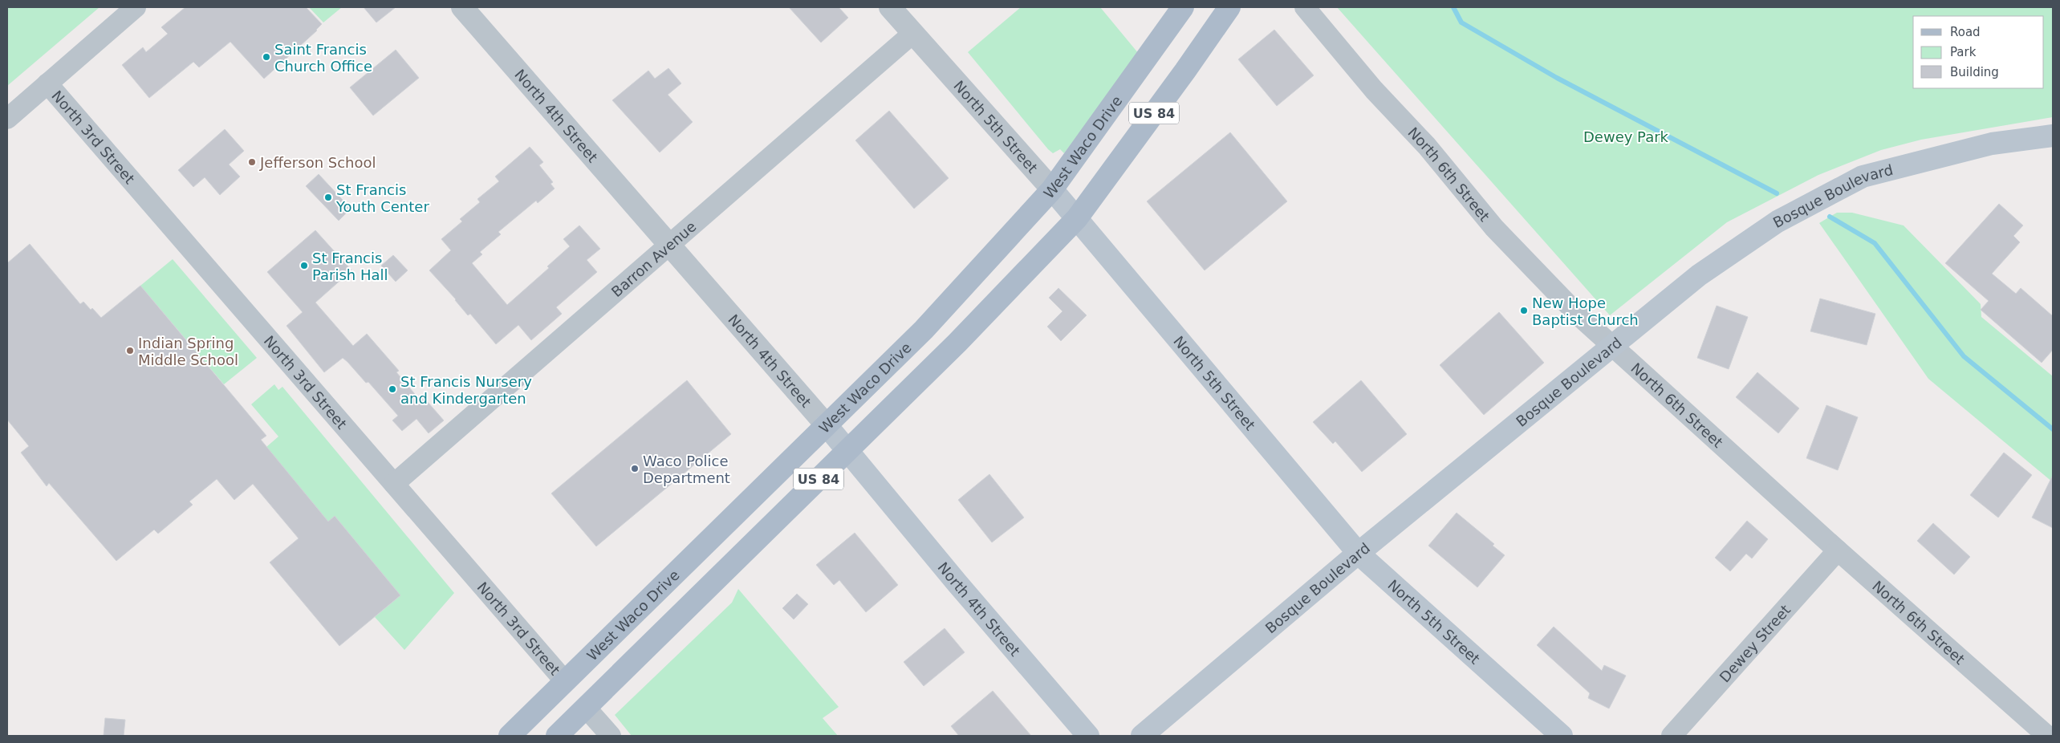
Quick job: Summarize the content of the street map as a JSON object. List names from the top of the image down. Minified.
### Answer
{"streets":{"main road":["US 84","North 4th Street","North 5th Street","West Waco Drive","Bosque Boulevard"],"street":["North 3rd Street","North 6th Street","Barron Avenue","Dewey Street"]},"crossings":[["US 84","North 4th Street"],["US 84","North 5th Street"],["North 4th Street","West Waco Drive"],["North 4th Street","Barron Avenue"],["North 5th Street","West Waco Drive"],["North 5th Street","Bosque Boulevard"],["North 5th Street","Barron Avenue"],["North 3rd Street","West Waco Drive"],["North 3rd Street","Barron Avenue"],["North 6th Street","Bosque Boulevard"],["North 6th Street","Dewey Street"]],"parks":["Dewey Park"],"places":["Saint Francis Church Office","Jefferson School","St Francis Youth Center","St Francis Parish Hall","New Hope Baptist Church","Indian Spring Middle School","St Francis Nursery and Kindergarten","Waco Police Department"],"legend":["Road","Park","Building"]}
